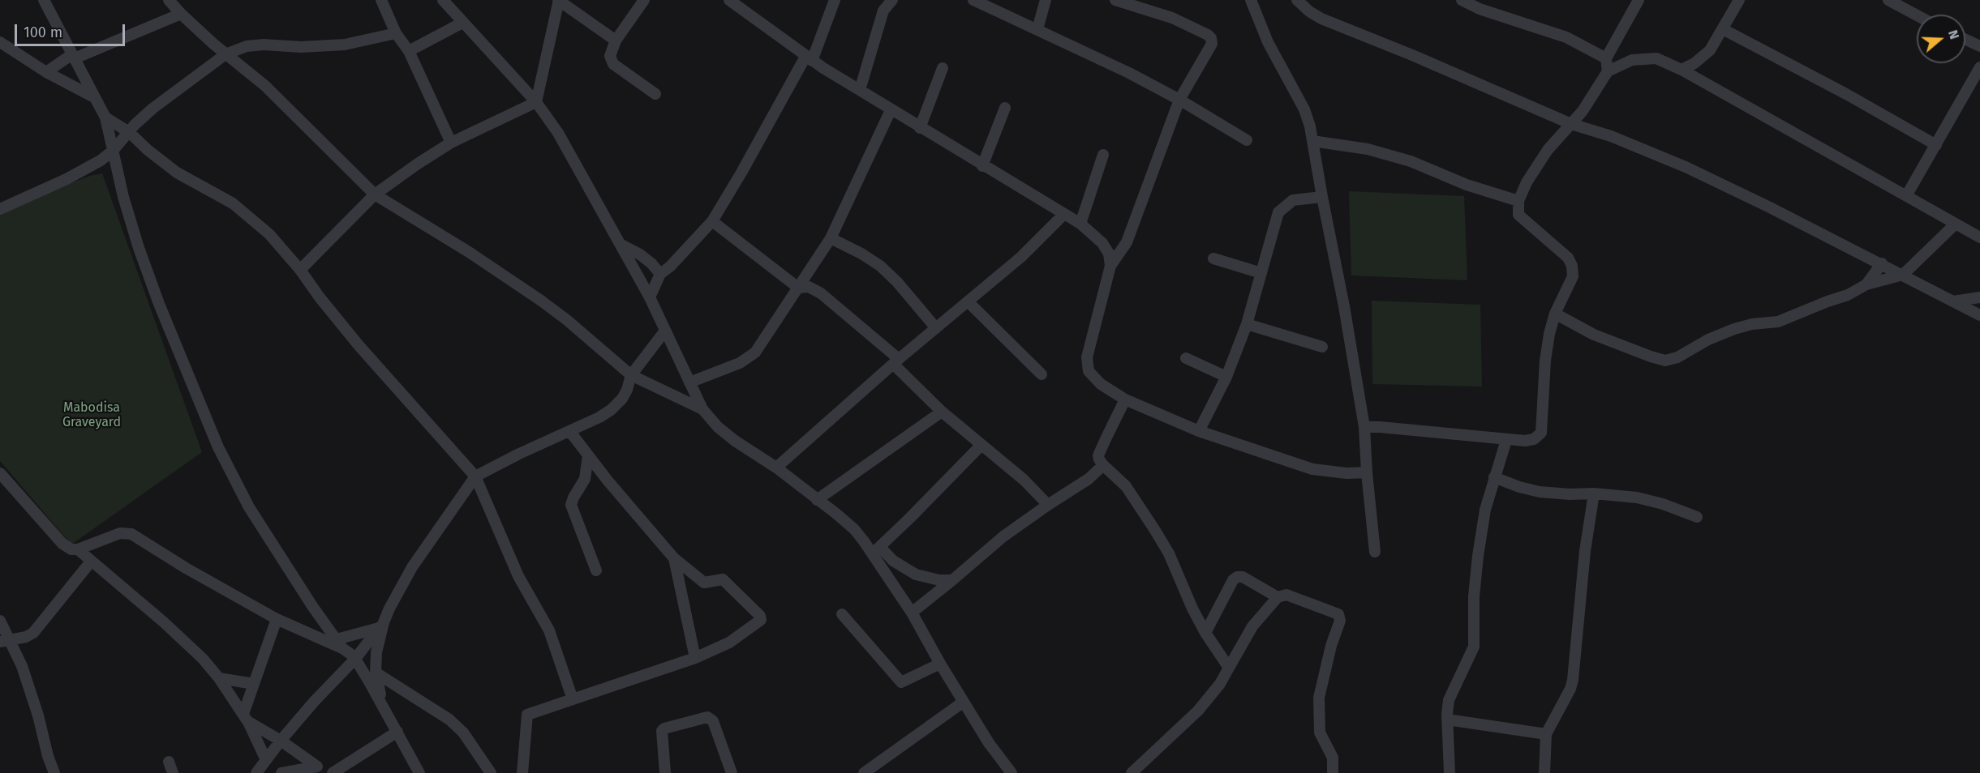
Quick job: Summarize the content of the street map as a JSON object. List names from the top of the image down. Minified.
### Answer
{"parks":["Mabodisa Graveyard"],"scale_bar":"100 m","north":"right"}
